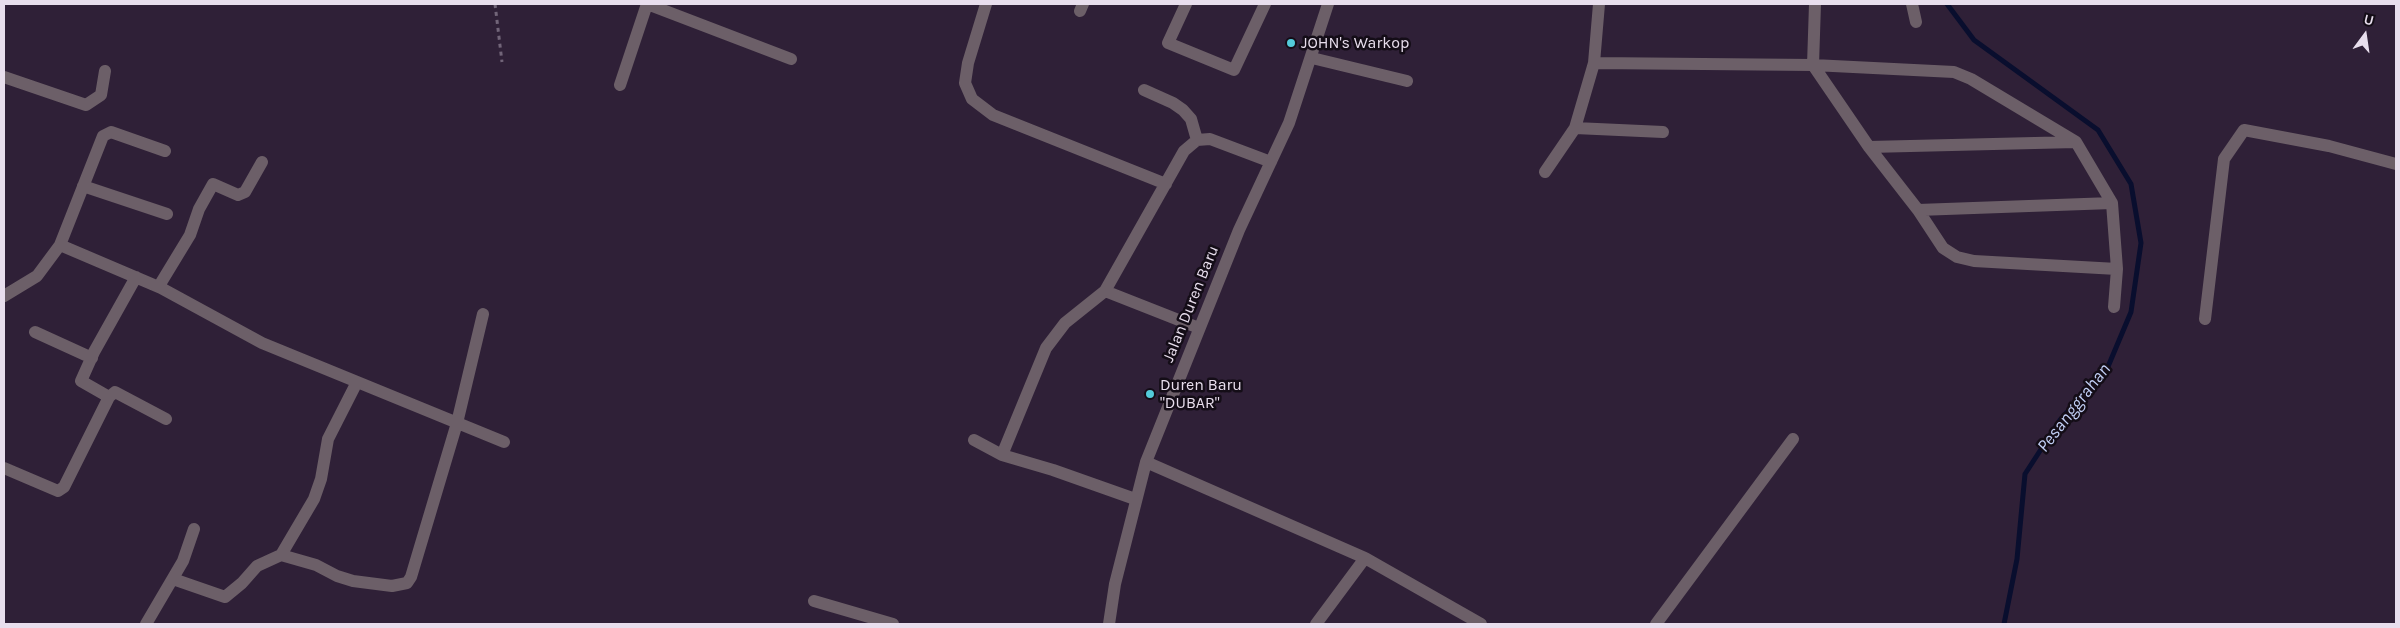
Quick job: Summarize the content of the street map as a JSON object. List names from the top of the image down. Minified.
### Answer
{"streets":{"street":["Jalan Duren Baru"]},"water":["Pesanggrahan"],"places":["JOHN's Warkop","Duren Baru \"DUBAR\""],"north":"top"}
